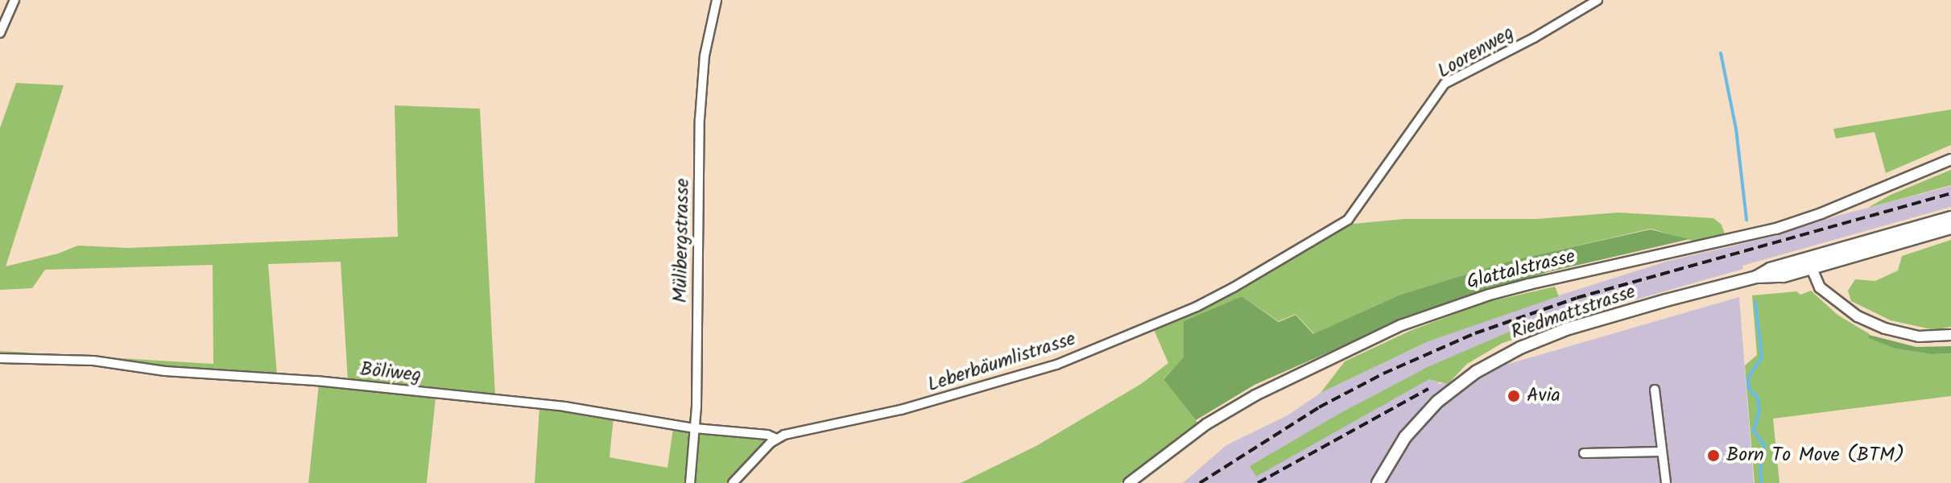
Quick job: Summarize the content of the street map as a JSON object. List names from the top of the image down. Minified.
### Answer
{"streets":{"main road":["Riedmattstrasse"],"street":["Loorenweg","Mülibergstrasse","Glattalstrasse","Leberbäumlistrasse","Böliweg"]},"crossings":[["Loorenweg","Leberbäumlistrasse"],["Mülibergstrasse","Böliweg"],["Leberbäumlistrasse","Böliweg"]],"places":["Avia","Born To Move (BTM)"]}
